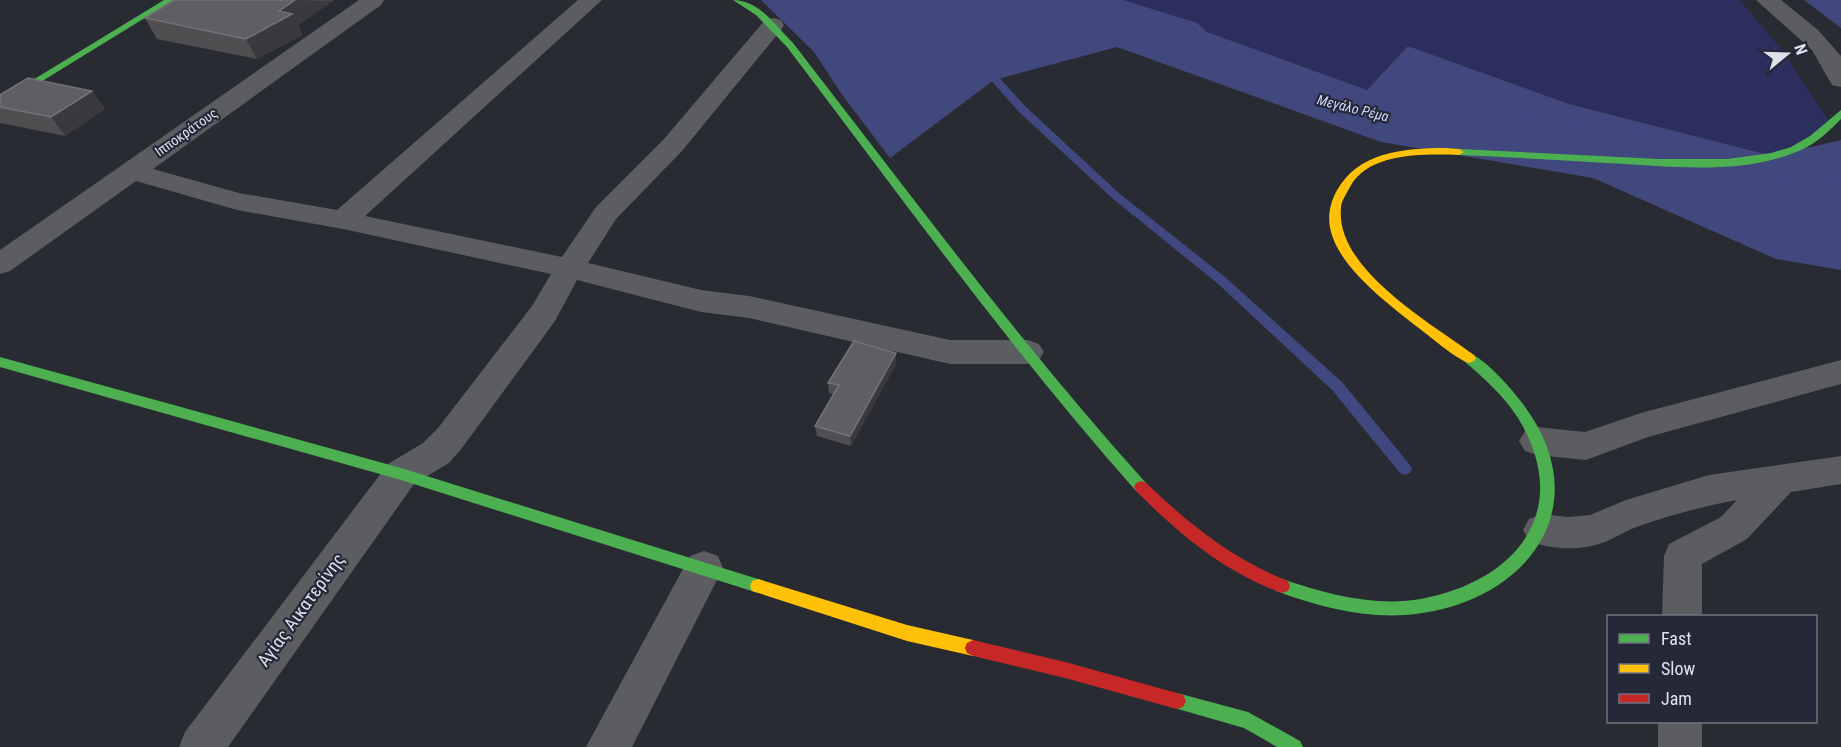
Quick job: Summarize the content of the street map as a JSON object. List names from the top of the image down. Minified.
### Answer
{"streets":{"street":["Ιπποκράτους","Αγίας Αικατερίνης"]},"water":["Μεγάλο Ρέμα"],"legend":["Fast","Slow","Jam"],"north":"right"}
